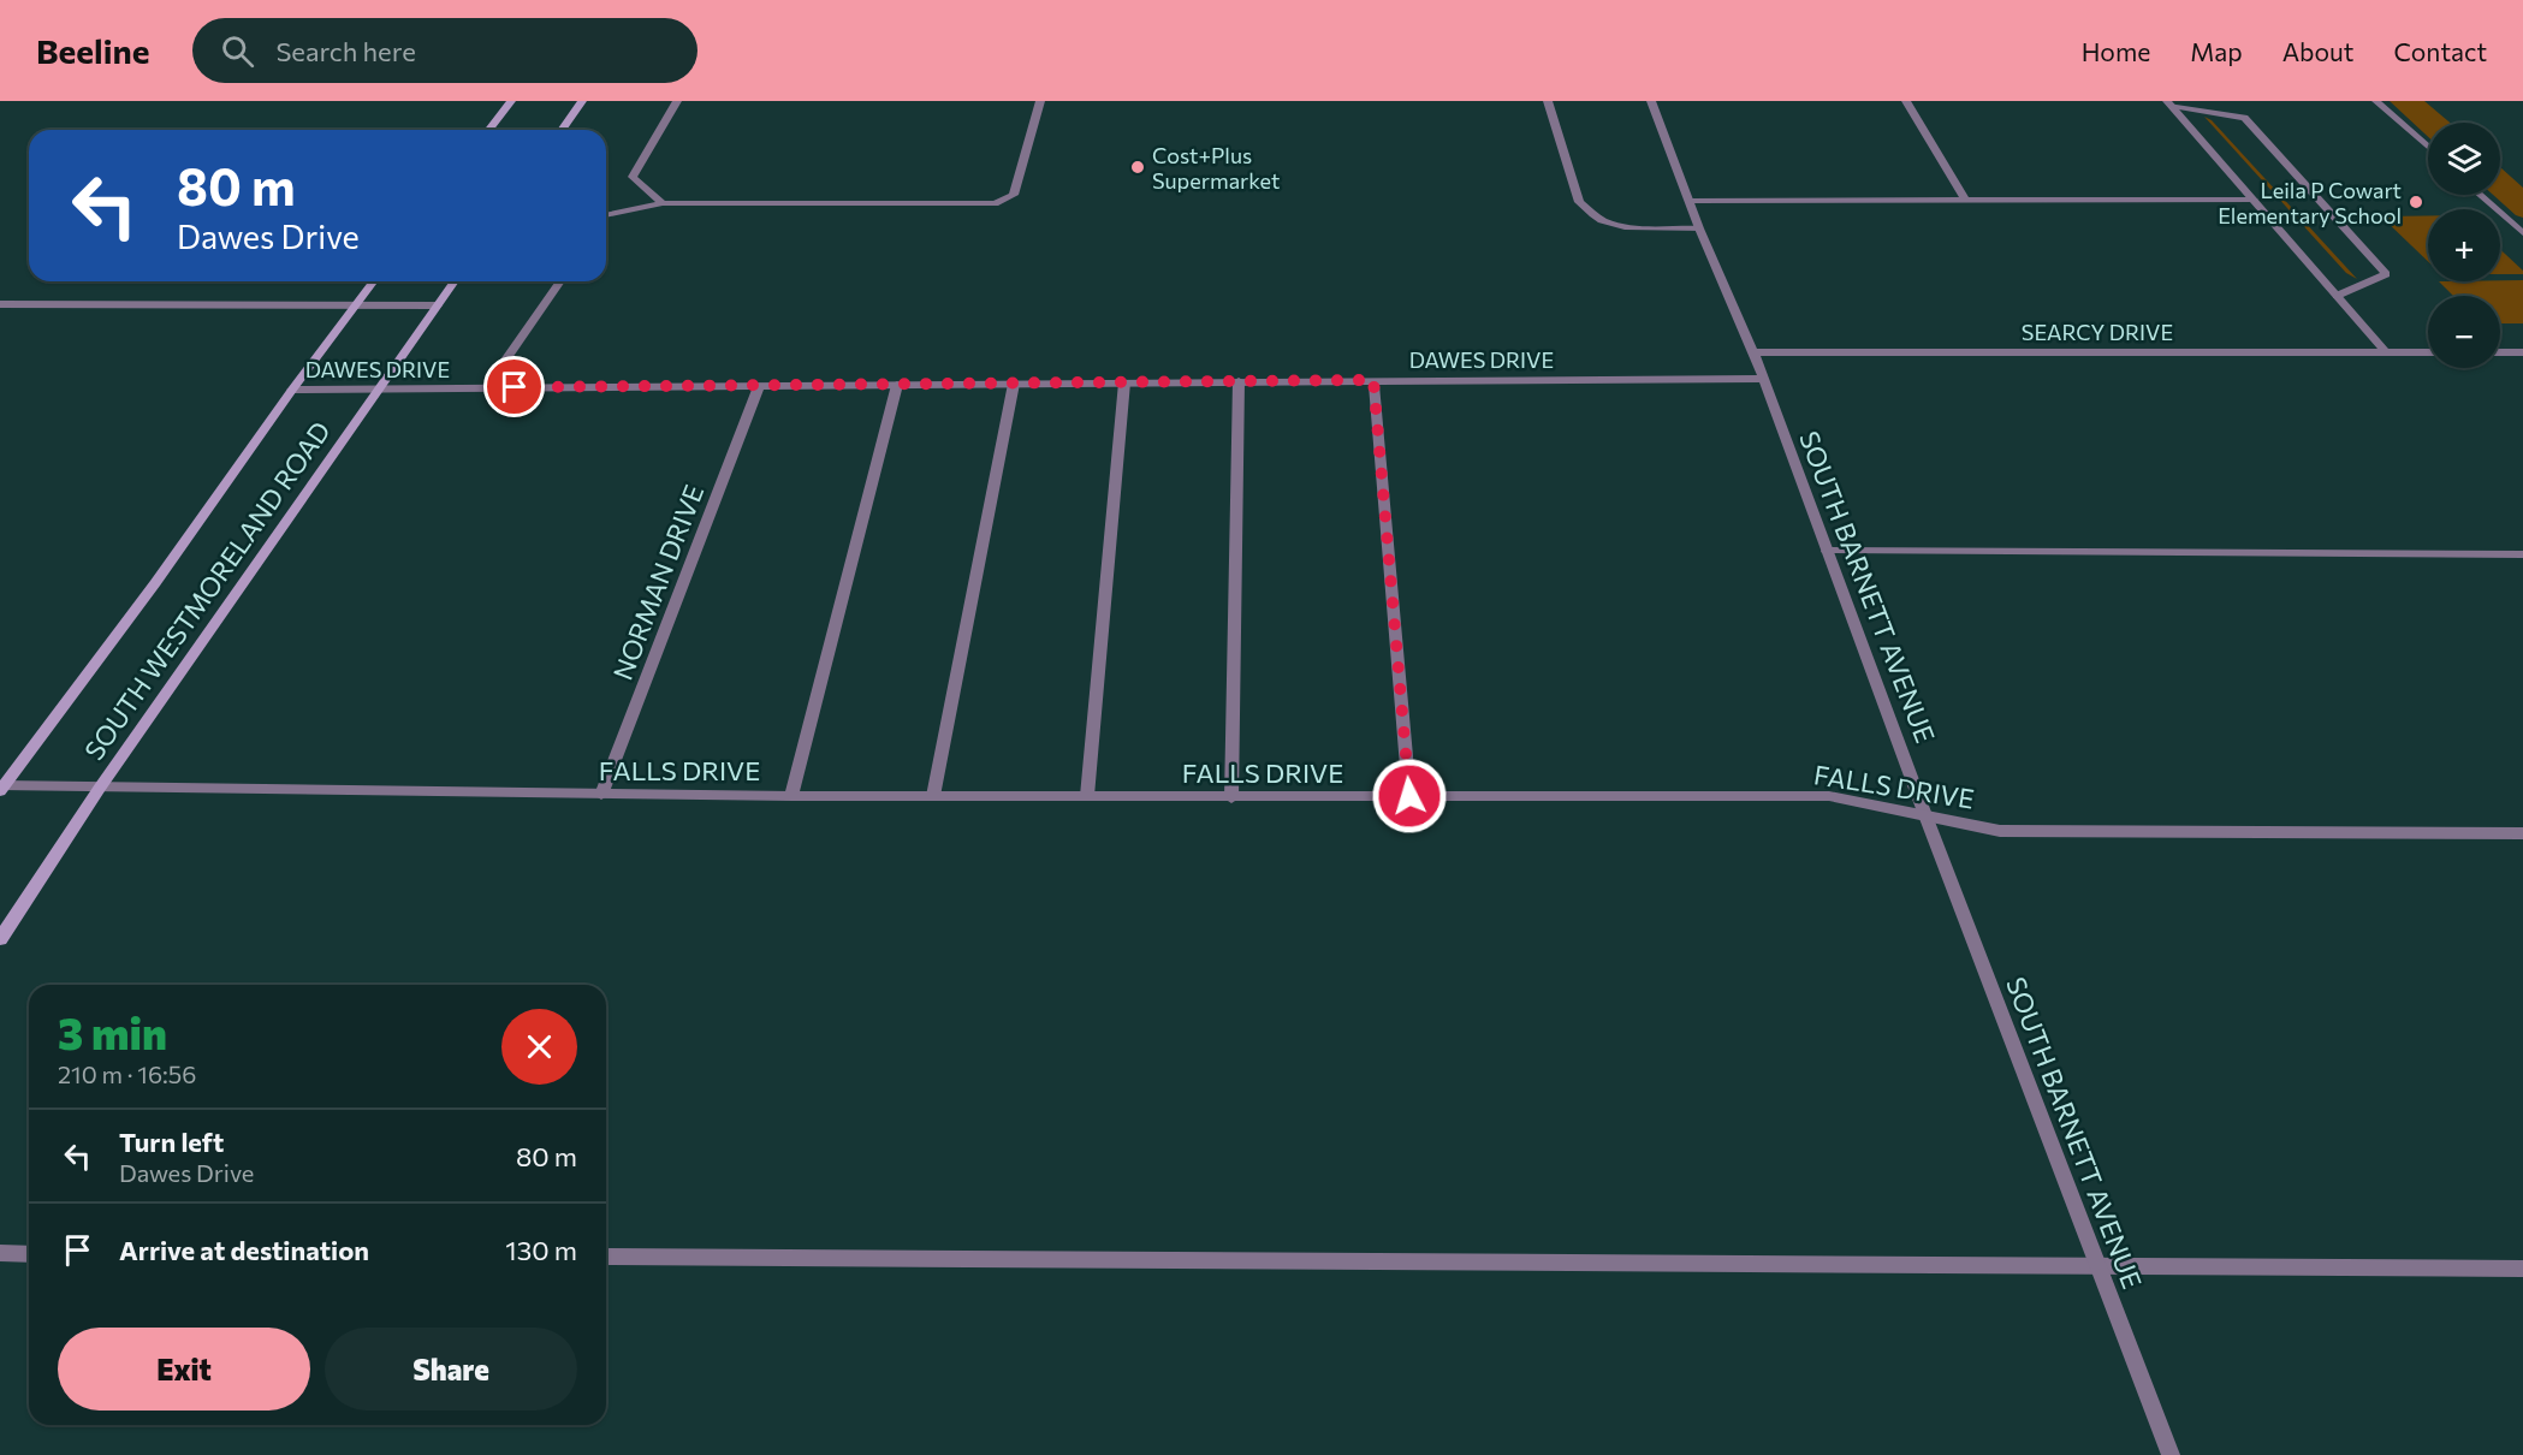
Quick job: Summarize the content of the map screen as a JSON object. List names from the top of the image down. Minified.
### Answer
{"streets":{"main road":["SOUTH WESTMORELAND ROAD"],"street":["SEARCY DRIVE","DAWES DRIVE","NORMAN DRIVE","SOUTH BARNETT AVENUE","FALLS DRIVE"]},"crossings":[["SEARCY DRIVE","SOUTH BARNETT AVENUE"],["DAWES DRIVE","NORMAN DRIVE"],["DAWES DRIVE","SOUTH BARNETT AVENUE"],["DAWES DRIVE","SOUTH WESTMORELAND ROAD"],["NORMAN DRIVE","FALLS DRIVE"],["SOUTH BARNETT AVENUE","FALLS DRIVE"],["SOUTH WESTMORELAND ROAD","FALLS DRIVE"]],"places":["Cost+Plus Supermarket","Leila P Cowart Elementary School"],"page":{"header":"Beeline","search":"Search here","nav":["Home","Map","About","Contact"],"map_buttons":["+","−"],"turn":["80 m","Dawes Drive"],"heading":["3 min","210 m · 16:56"],"list":[{"name":"Turn left","note":"Dawes Drive","value":"80 m"},{"name":"Arrive at destination","value":"130 m"}],"buttons":["Exit","Share"]}}
